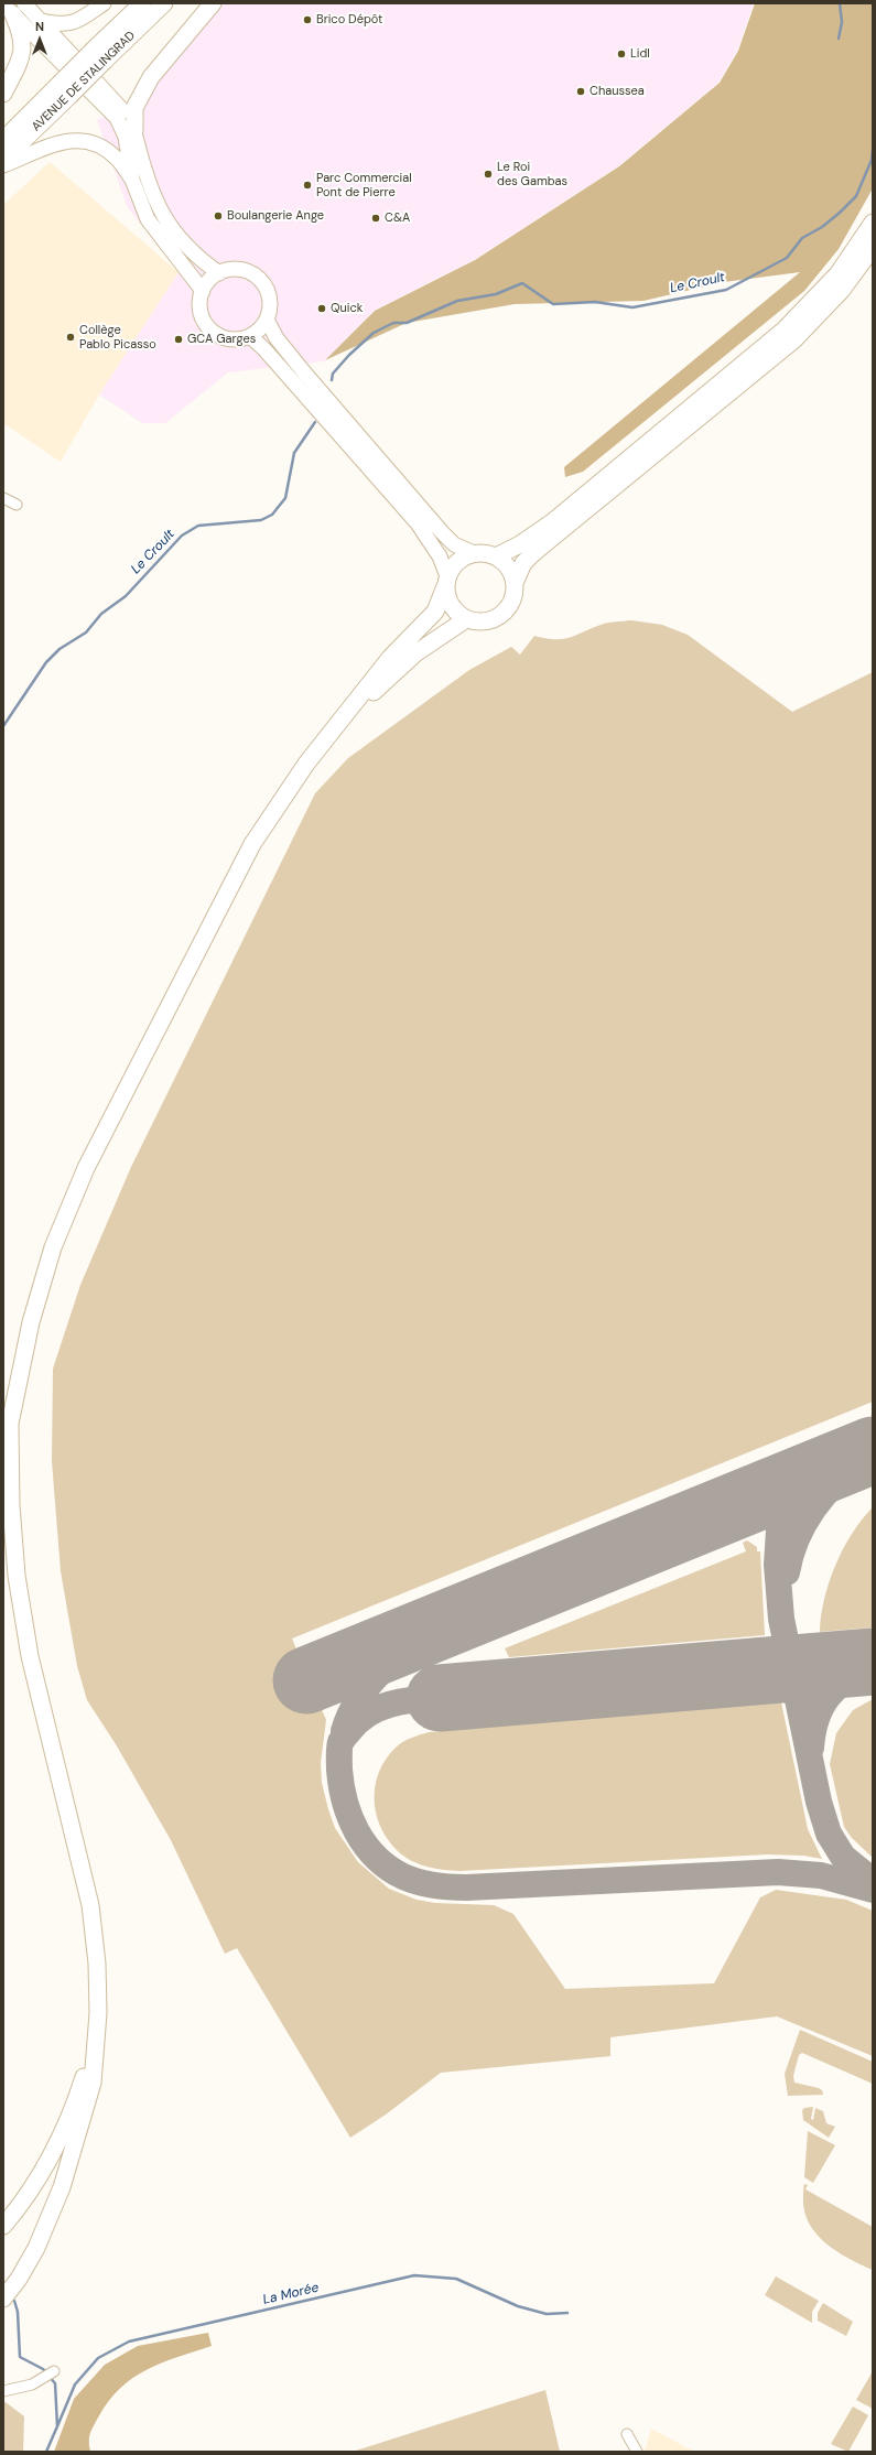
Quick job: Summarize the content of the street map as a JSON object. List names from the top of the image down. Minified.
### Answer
{"streets":{"main road":["AVENUE DE STALINGRAD"]},"water":["Le Croult","La Morée"],"places":["Brico Dépôt","Lidl","Chaussea","Le Roi des Gambas","Parc Commercial Pont de Pierre","Boulangerie Ange","C&A","Quick","Collège Pablo Picasso","GCA Garges"],"north":"top"}
